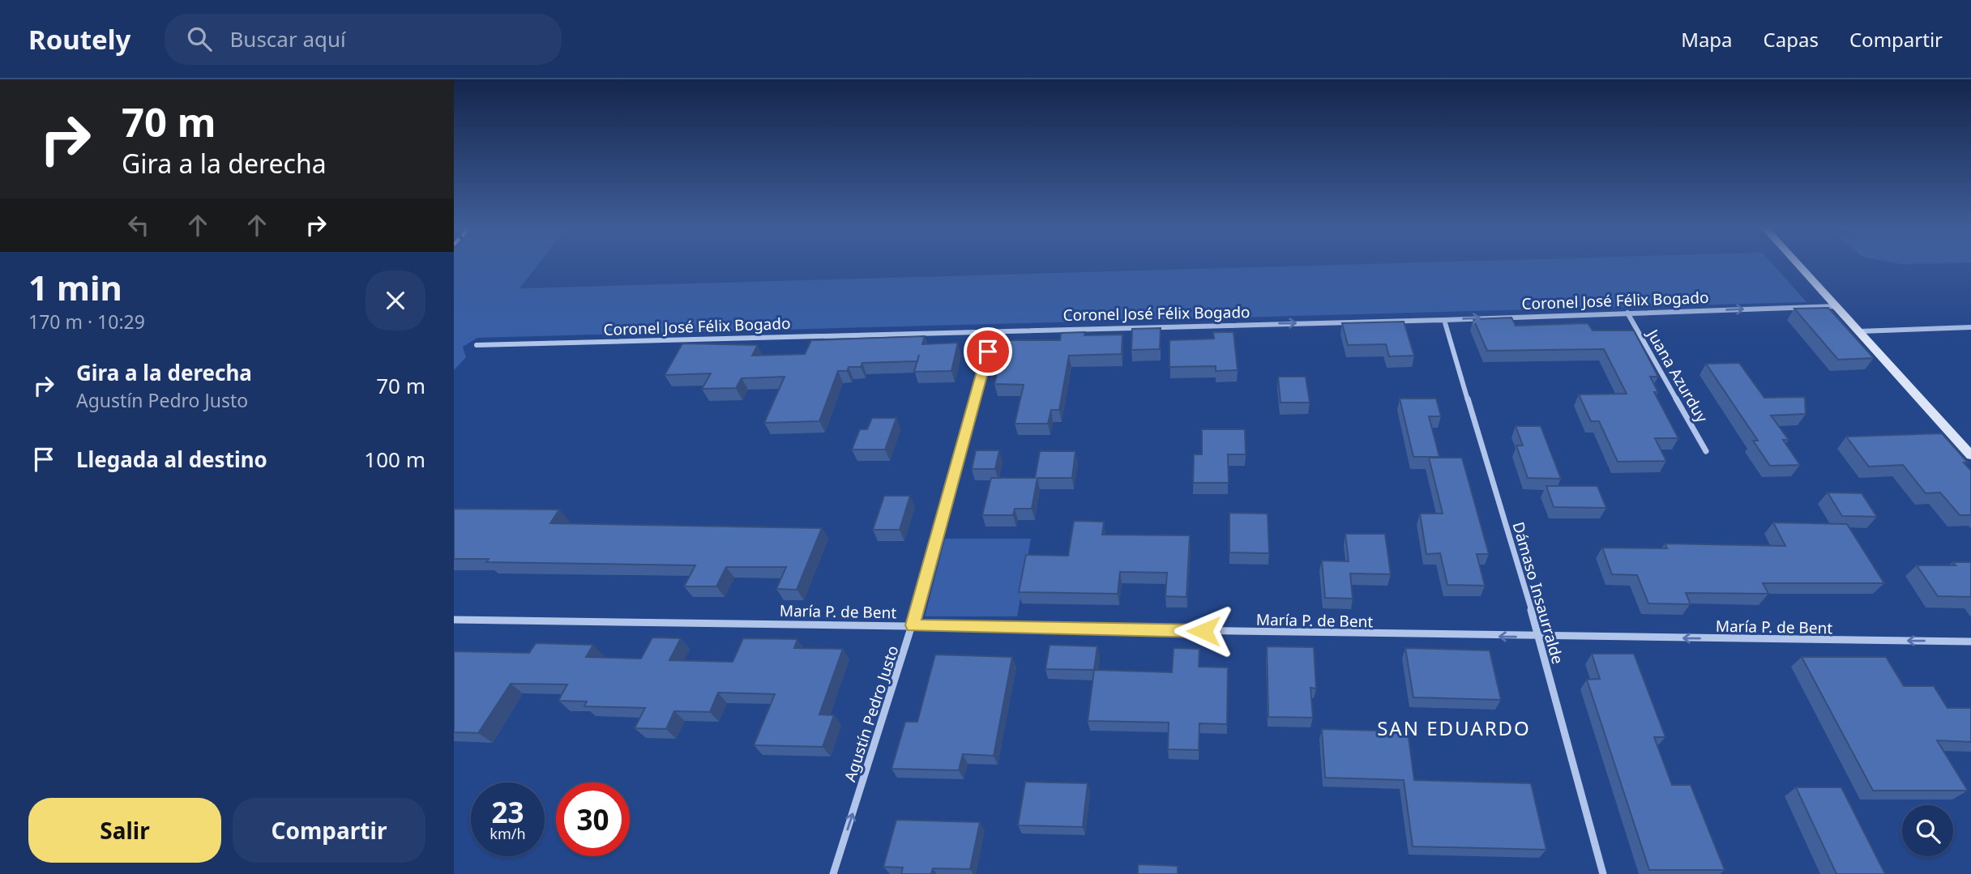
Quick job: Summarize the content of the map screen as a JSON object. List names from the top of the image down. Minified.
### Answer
{"streets":{"street":["Coronel José Félix Bogado","Juana Azurduy","Dámaso Insaurralde","María P. de Bent","Agustín Pedro Justo"]},"crossings":[["Coronel José Félix Bogado","Juana Azurduy"],["Coronel José Félix Bogado","Dámaso Insaurralde"],["Coronel José Félix Bogado","Agustín Pedro Justo"],["Dámaso Insaurralde","María P. de Bent"],["María P. de Bent","Agustín Pedro Justo"]],"one_way":["Coronel José Félix Bogado","María P. de Bent","Agustín Pedro Justo"],"districts":["SAN EDUARDO"],"page":{"header":"Routely","search":"Buscar aquí","nav":["Mapa","Capas","Compartir"],"turn":["70 m","Gira a la derecha"],"heading":["1 min","170 m · 10:29"],"list":[{"name":"Gira a la derecha","note":"Agustín Pedro Justo","value":"70 m"},{"name":"Llegada al destino","value":"100 m"}],"speed":"23 km/h","limit":"30","buttons":["Salir","Compartir"]}}
